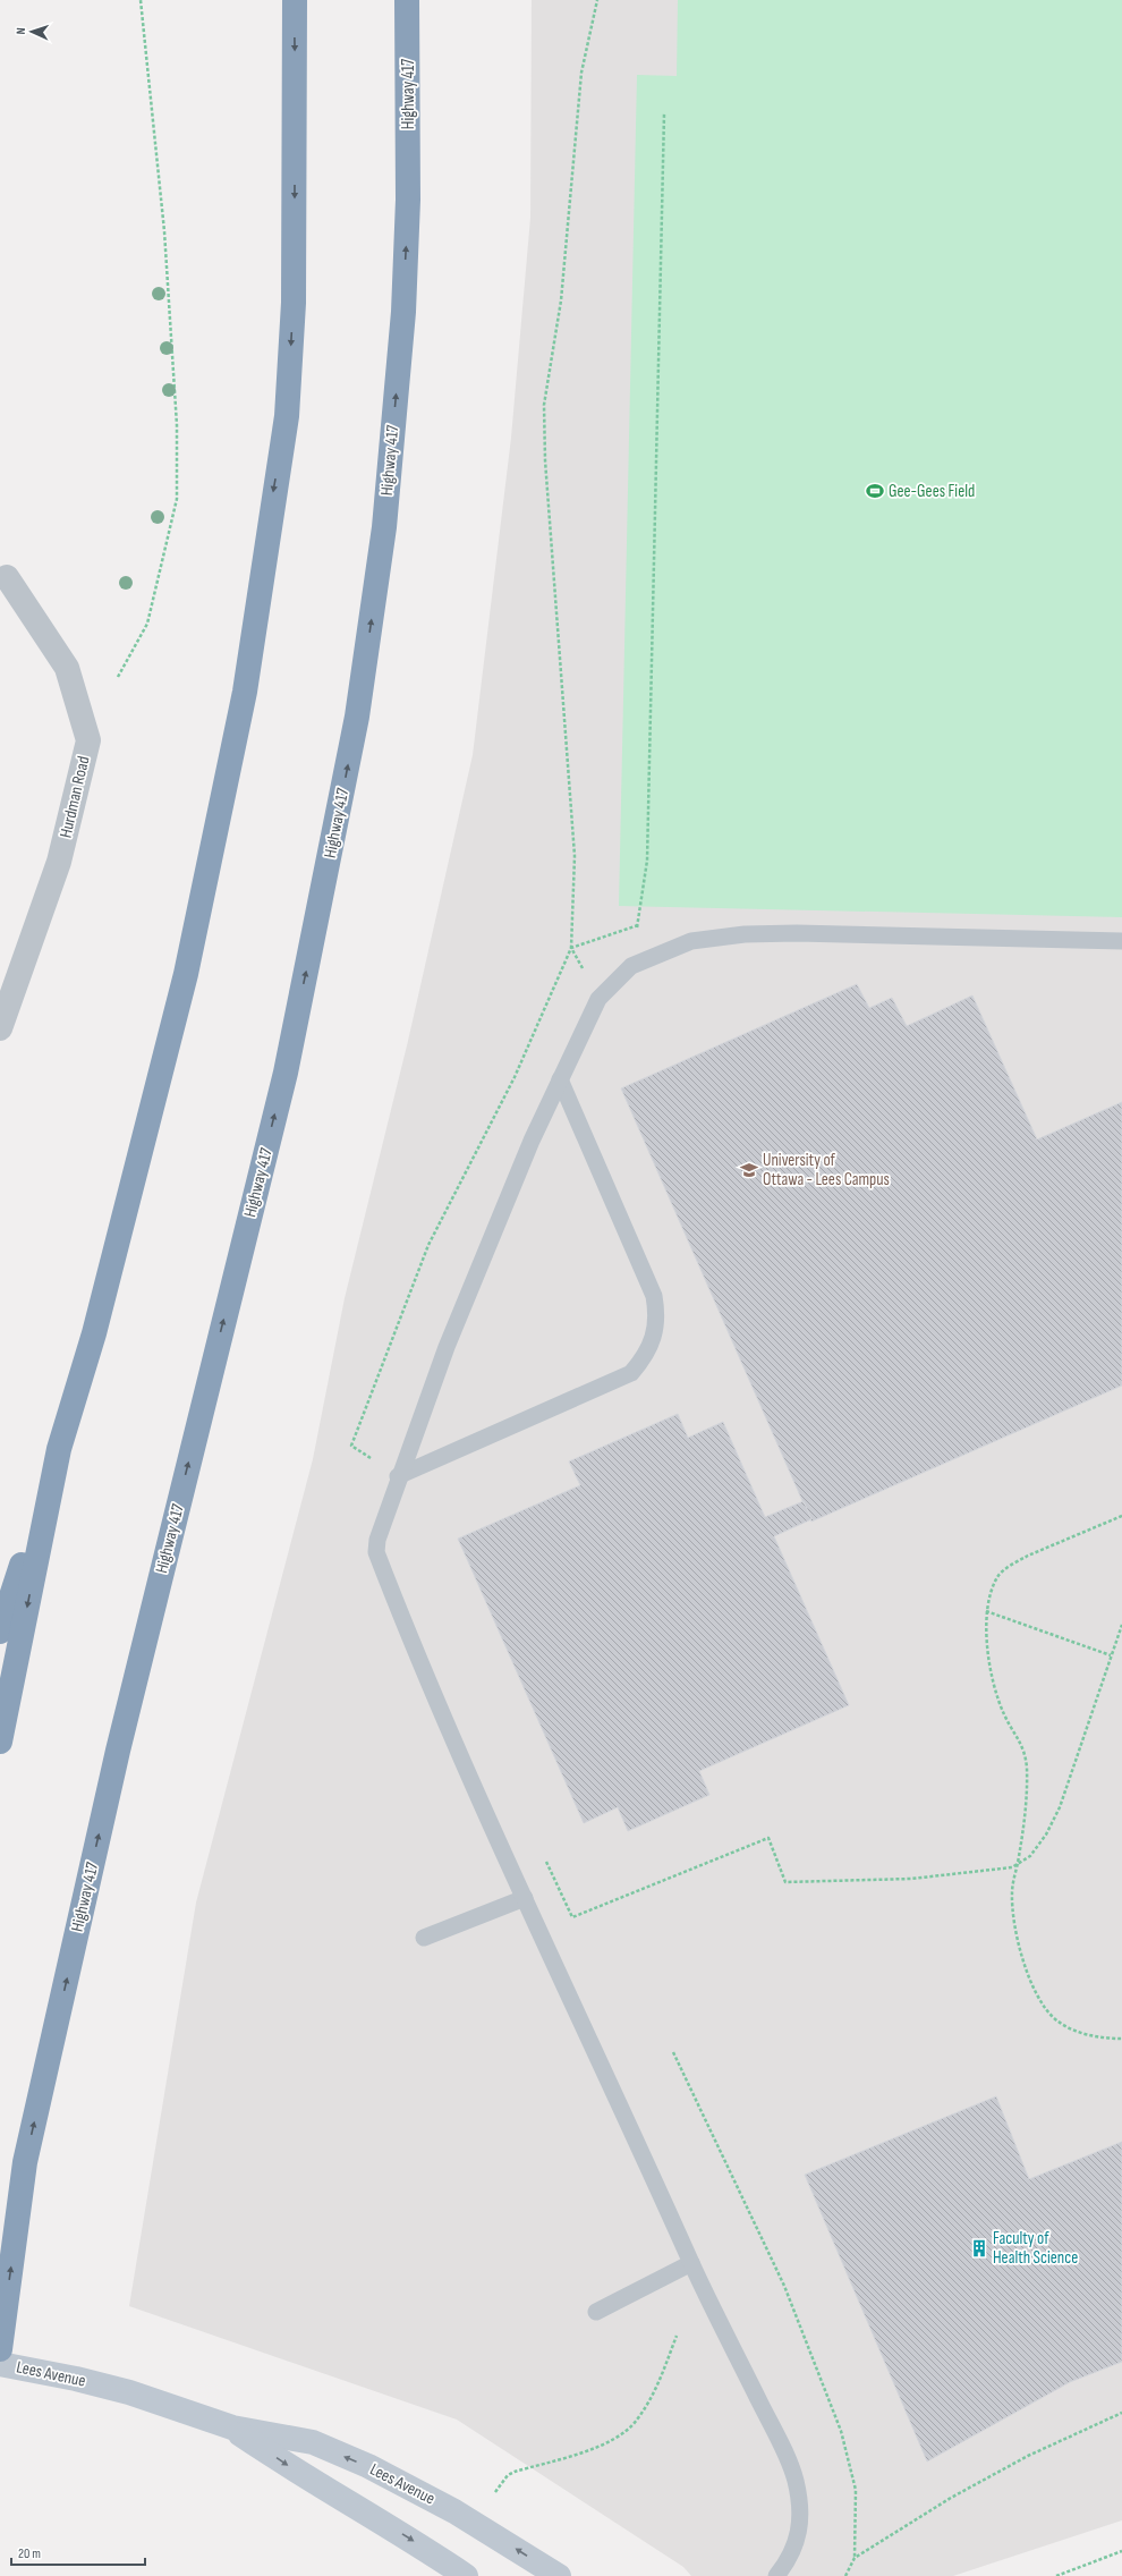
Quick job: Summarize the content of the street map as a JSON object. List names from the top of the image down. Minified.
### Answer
{"streets":{"highway":["Highway 417"],"main road":["Lees Avenue"],"street":["Hurdman Road"]},"places":{"sports":["Gee-Gees Field"],"school or university":["University of Ottawa - Lees Campus"],"building":["Faculty of Health Science"]},"scale_bar":"20 m","north":"left"}
